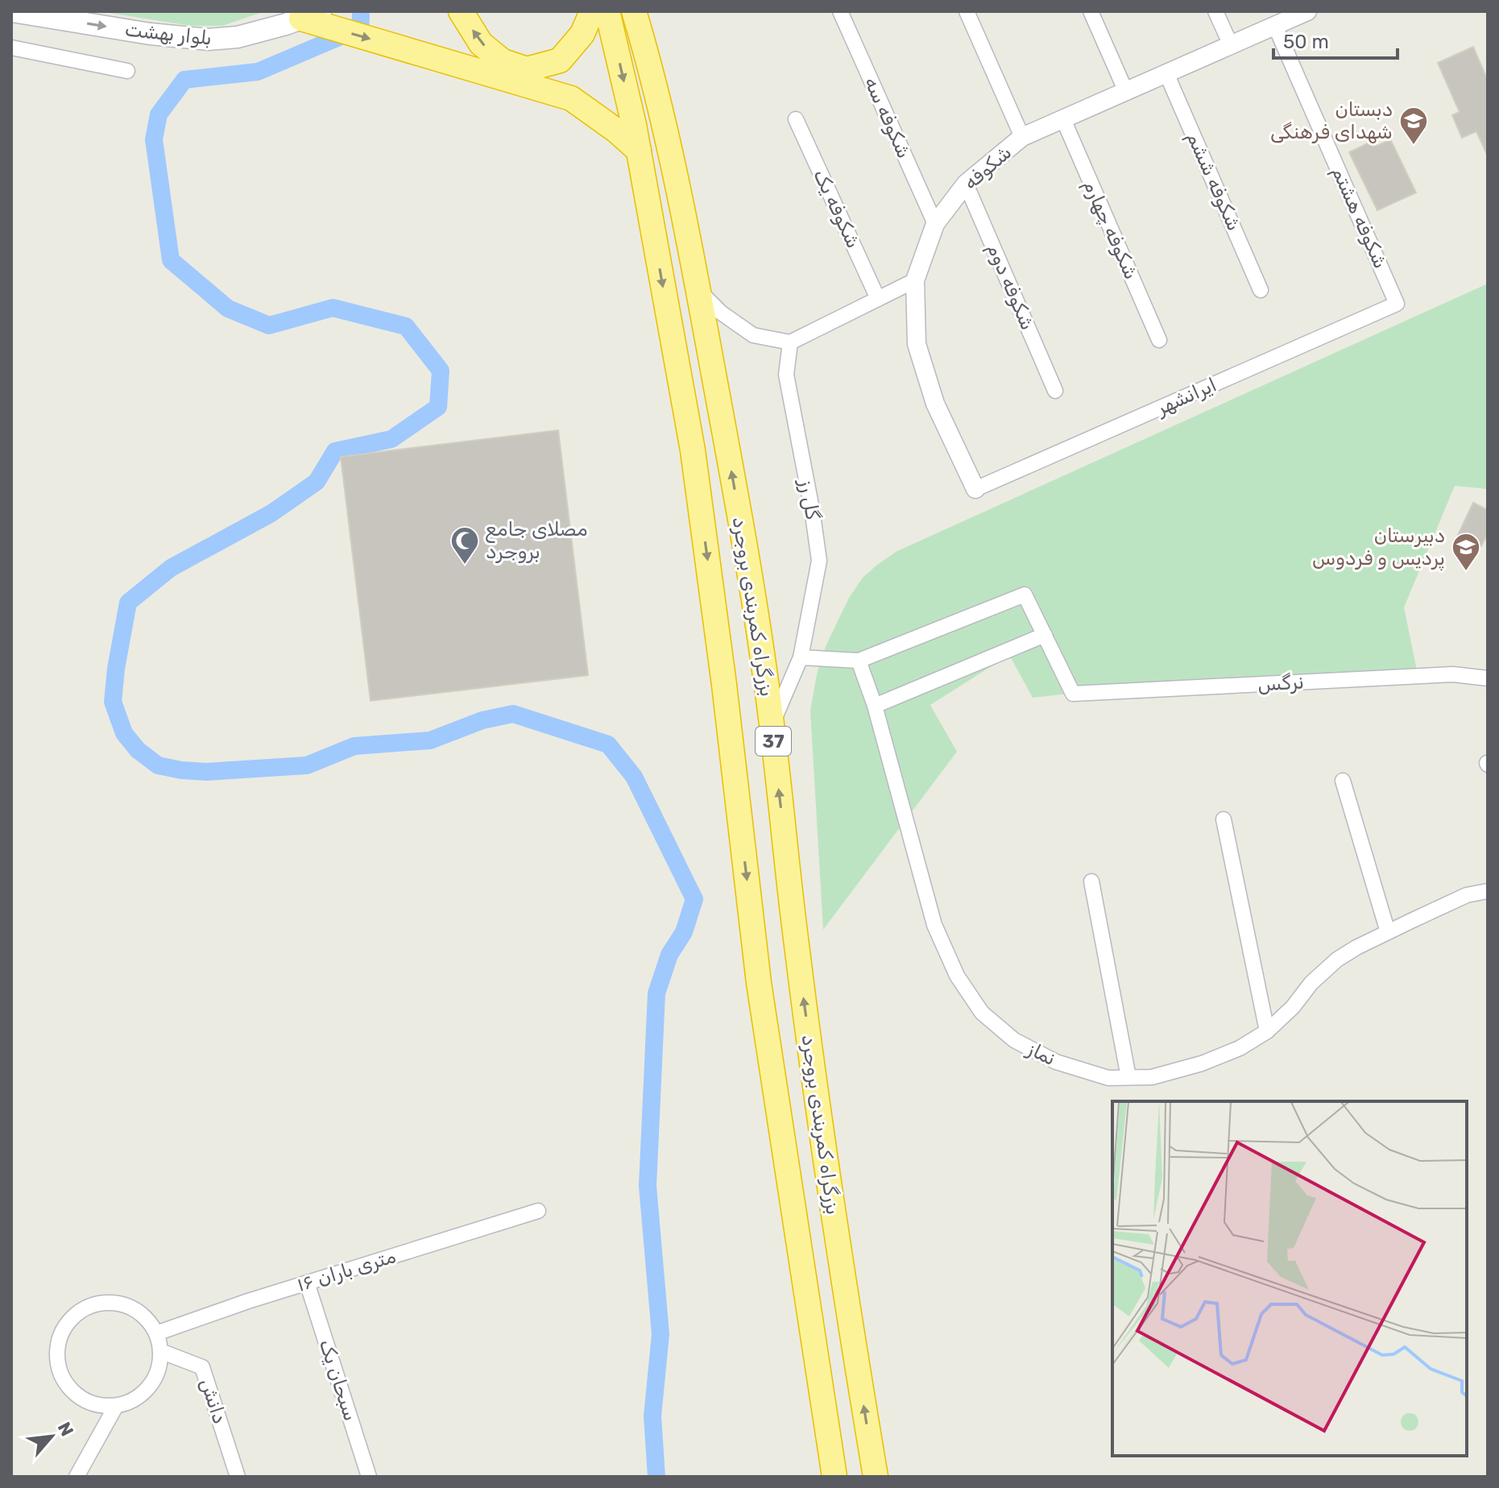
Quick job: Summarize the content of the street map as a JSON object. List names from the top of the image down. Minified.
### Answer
{"streets":{"highway":["بزرگراه کمربندی بروجرد","37"],"main road":["بلوار بهشت"],"street":["شکوفه سه","شکوفه","شکوفه ششم","شکوفه یک","شکوفه هشتم","شکوفه چهارم","شکوفه دوم","ایرانشهر","گل رز","نرگس","نماز","۱۶ متری باران","سبحان یک","دانش"]},"crossings":[["شکوفه سه","شکوفه"],["شکوفه","شکوفه ششم"],["شکوفه","شکوفه هشتم"],["شکوفه","شکوفه چهارم"],["شکوفه","شکوفه دوم"],["شکوفه","ایرانشهر"],["شکوفه هشتم","ایرانشهر"],["گل رز","بزرگراه کمربندی بروجرد"],["۱۶ متری باران","سبحان یک"],["۱۶ متری باران","دانش"]],"one_way":["بلوار بهشت"],"places":{"school or university":["دبستان شهدای فرهنگی","دبیرستان پردیس و فردوس"],"mosque":["مصلای جامع بروجرد"]},"scale_bar":"50 m","north":"top right"}
